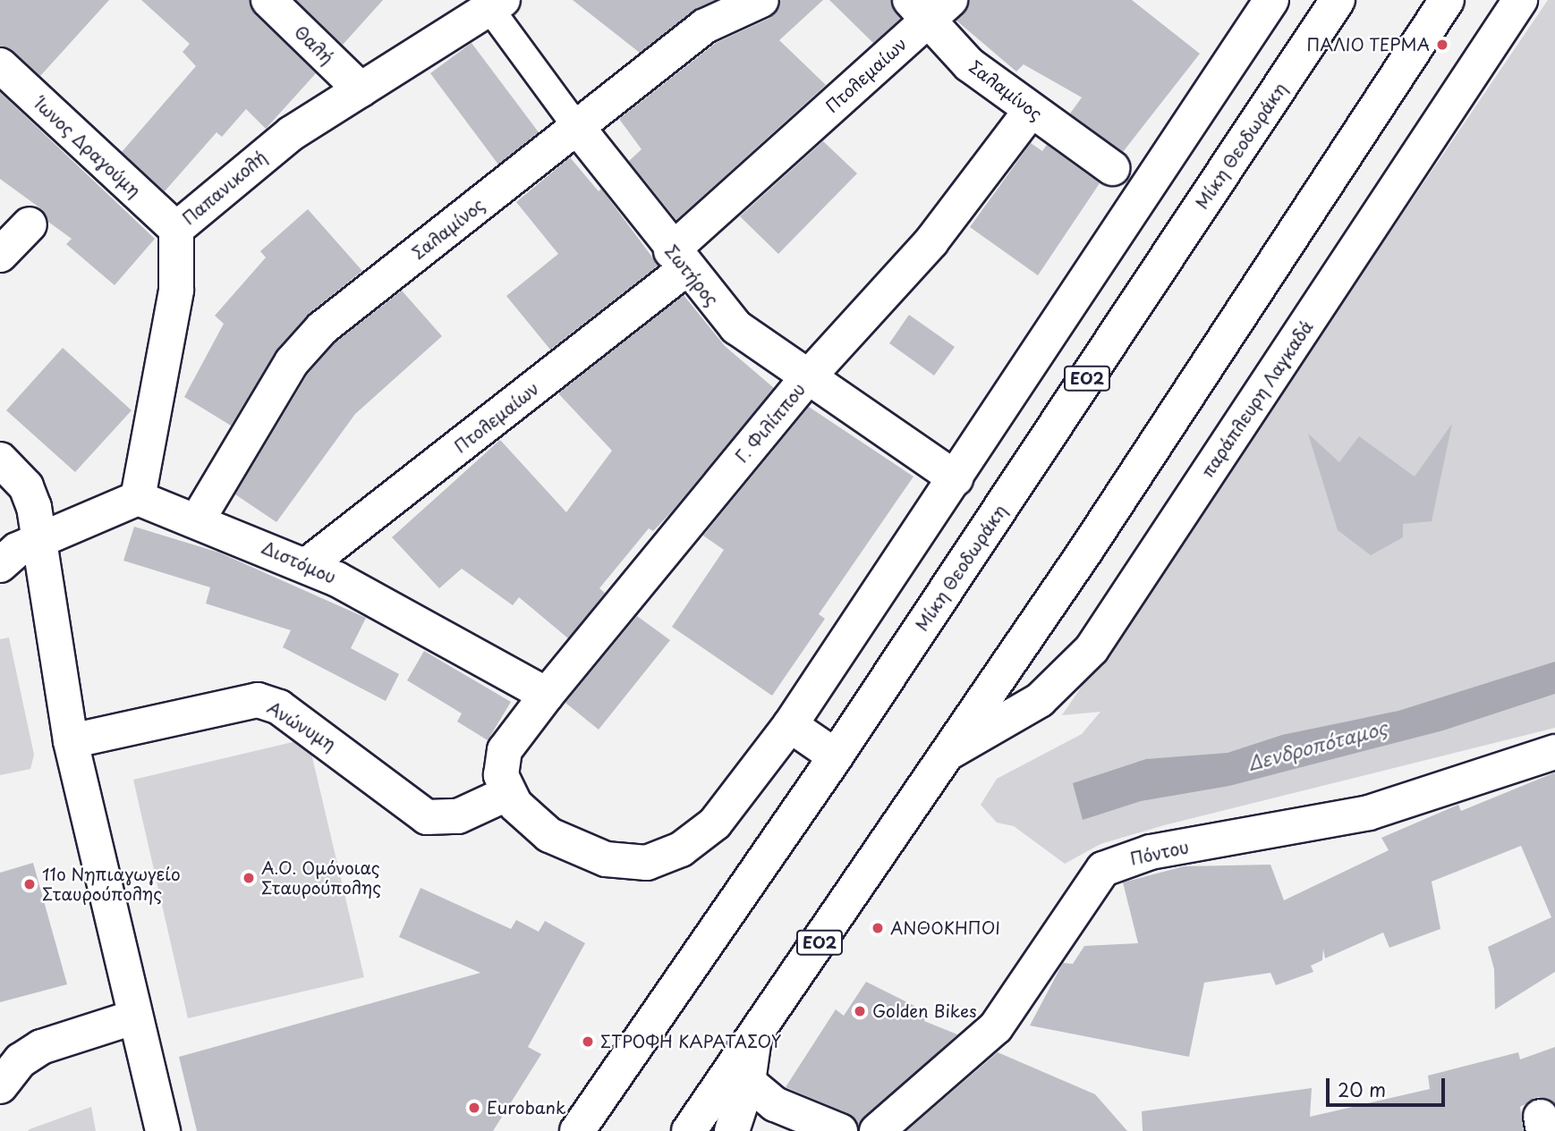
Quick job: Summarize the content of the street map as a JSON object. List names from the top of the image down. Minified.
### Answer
{"streets":{"main road":["Θαλή","Πτολεμαίων","Σαλαμίνος","Μίκη Θεοδωράκη","Ίωνος Δραγούμη","Παπανικολή","Σωτήρος","ΕΟ2","παράπλευρη Λαγκαδά","Γ. Φιλίππου","Διστόμου","Ανώνυμη","Πόντου"]},"crossings":[["Θαλή","Παπανικολή"],["Πτολεμαίων","Σαλαμίνος"],["Πτολεμαίων","Σωτήρος"],["Πτολεμαίων","Διστόμου"],["Σαλαμίνος","Σωτήρος"],["Σαλαμίνος","Γ. Φιλίππου"],["Σαλαμίνος","Διστόμου"],["Ίωνος Δραγούμη","Παπανικολή"],["Παπανικολή","Σωτήρος"],["Παπανικολή","Διστόμου"],["Σωτήρος","Γ. Φιλίππου"],["ΕΟ2","παράπλευρη Λαγκαδά"],["Γ. Φιλίππου","Διστόμου"],["Γ. Φιλίππου","Ανώνυμη"]],"water":["Δενδροπόταμος"],"places":["ΠΑΛΙΟ ΤΕΡΜΑ","Α.Ο. Ομόνοιας Σταυρούπολης","11ο Νηπιαγωγείο Σταυρούπολης","ΑΝΘΟΚΗΠΟΙ","Golden Bikes","ΣΤΡΟΦΗ ΚΑΡΑΤΑΣΟΥ","Eurobank"],"scale_bar":"20 m"}
